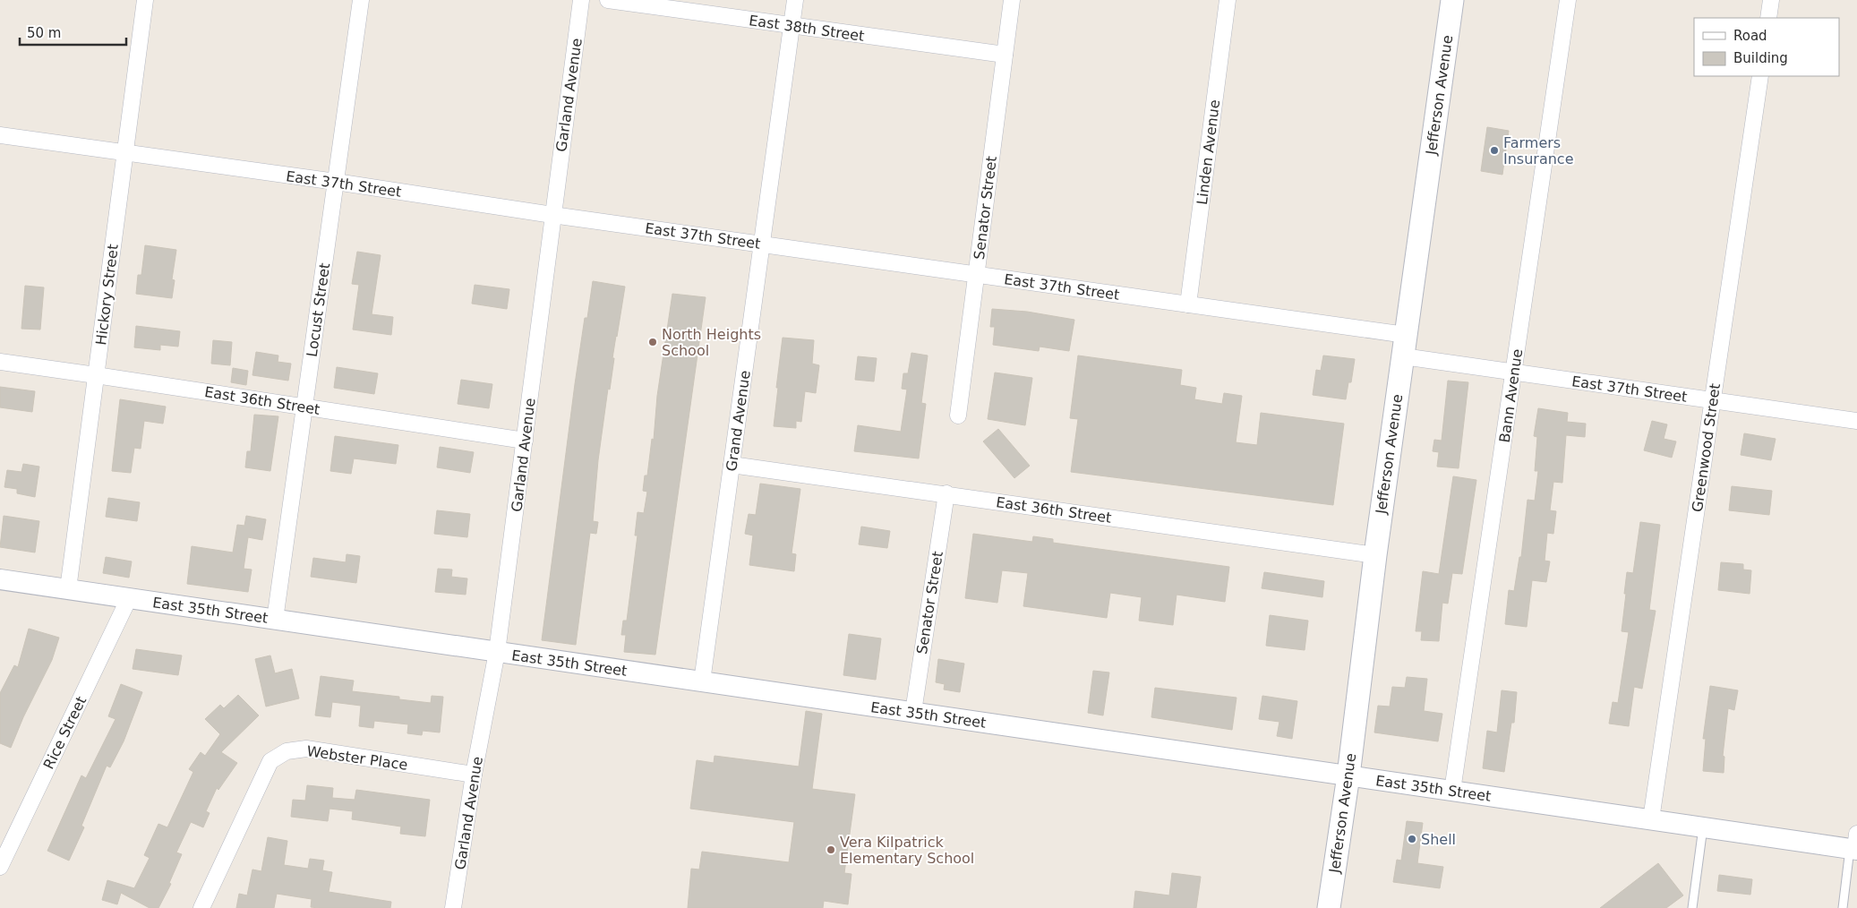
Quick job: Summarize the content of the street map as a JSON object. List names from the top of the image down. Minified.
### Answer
{"streets":{"main road":["Jefferson Avenue"],"street":["East 38th Street","Garland Avenue","Linden Avenue","East 37th Street","Senator Street","Hickory Street","Locust Street","Bann Avenue","East 36th Street","Grand Avenue","Greenwood Street","East 35th Street","Rice Street","Webster Place"]},"crossings":[["East 38th Street","Senator Street"],["East 38th Street","Grand Avenue"],["Garland Avenue","East 37th Street"],["Garland Avenue","East 36th Street"],["Garland Avenue","East 35th Street"],["Garland Avenue","Webster Place"],["Jefferson Avenue","East 37th Street"],["Jefferson Avenue","East 36th Street"],["Jefferson Avenue","East 35th Street"],["Linden Avenue","East 37th Street"],["East 37th Street","Senator Street"],["East 37th Street","Hickory Street"],["East 37th Street","Locust Street"],["East 37th Street","Bann Avenue"],["East 37th Street","Grand Avenue"],["East 37th Street","Greenwood Street"],["Senator Street","East 36th Street"],["Senator Street","East 35th Street"],["Hickory Street","East 36th Street"],["Hickory Street","East 35th Street"],["Locust Street","East 36th Street"],["Locust Street","East 35th Street"],["Bann Avenue","East 35th Street"],["East 36th Street","Grand Avenue"],["Grand Avenue","East 35th Street"],["Greenwood Street","East 35th Street"],["East 35th Street","Rice Street"]],"places":["Farmers Insurance","North Heights School","Shell","Vera Kilpatrick Elementary School"],"legend":["Road","Building"],"scale_bar":"50 m"}
